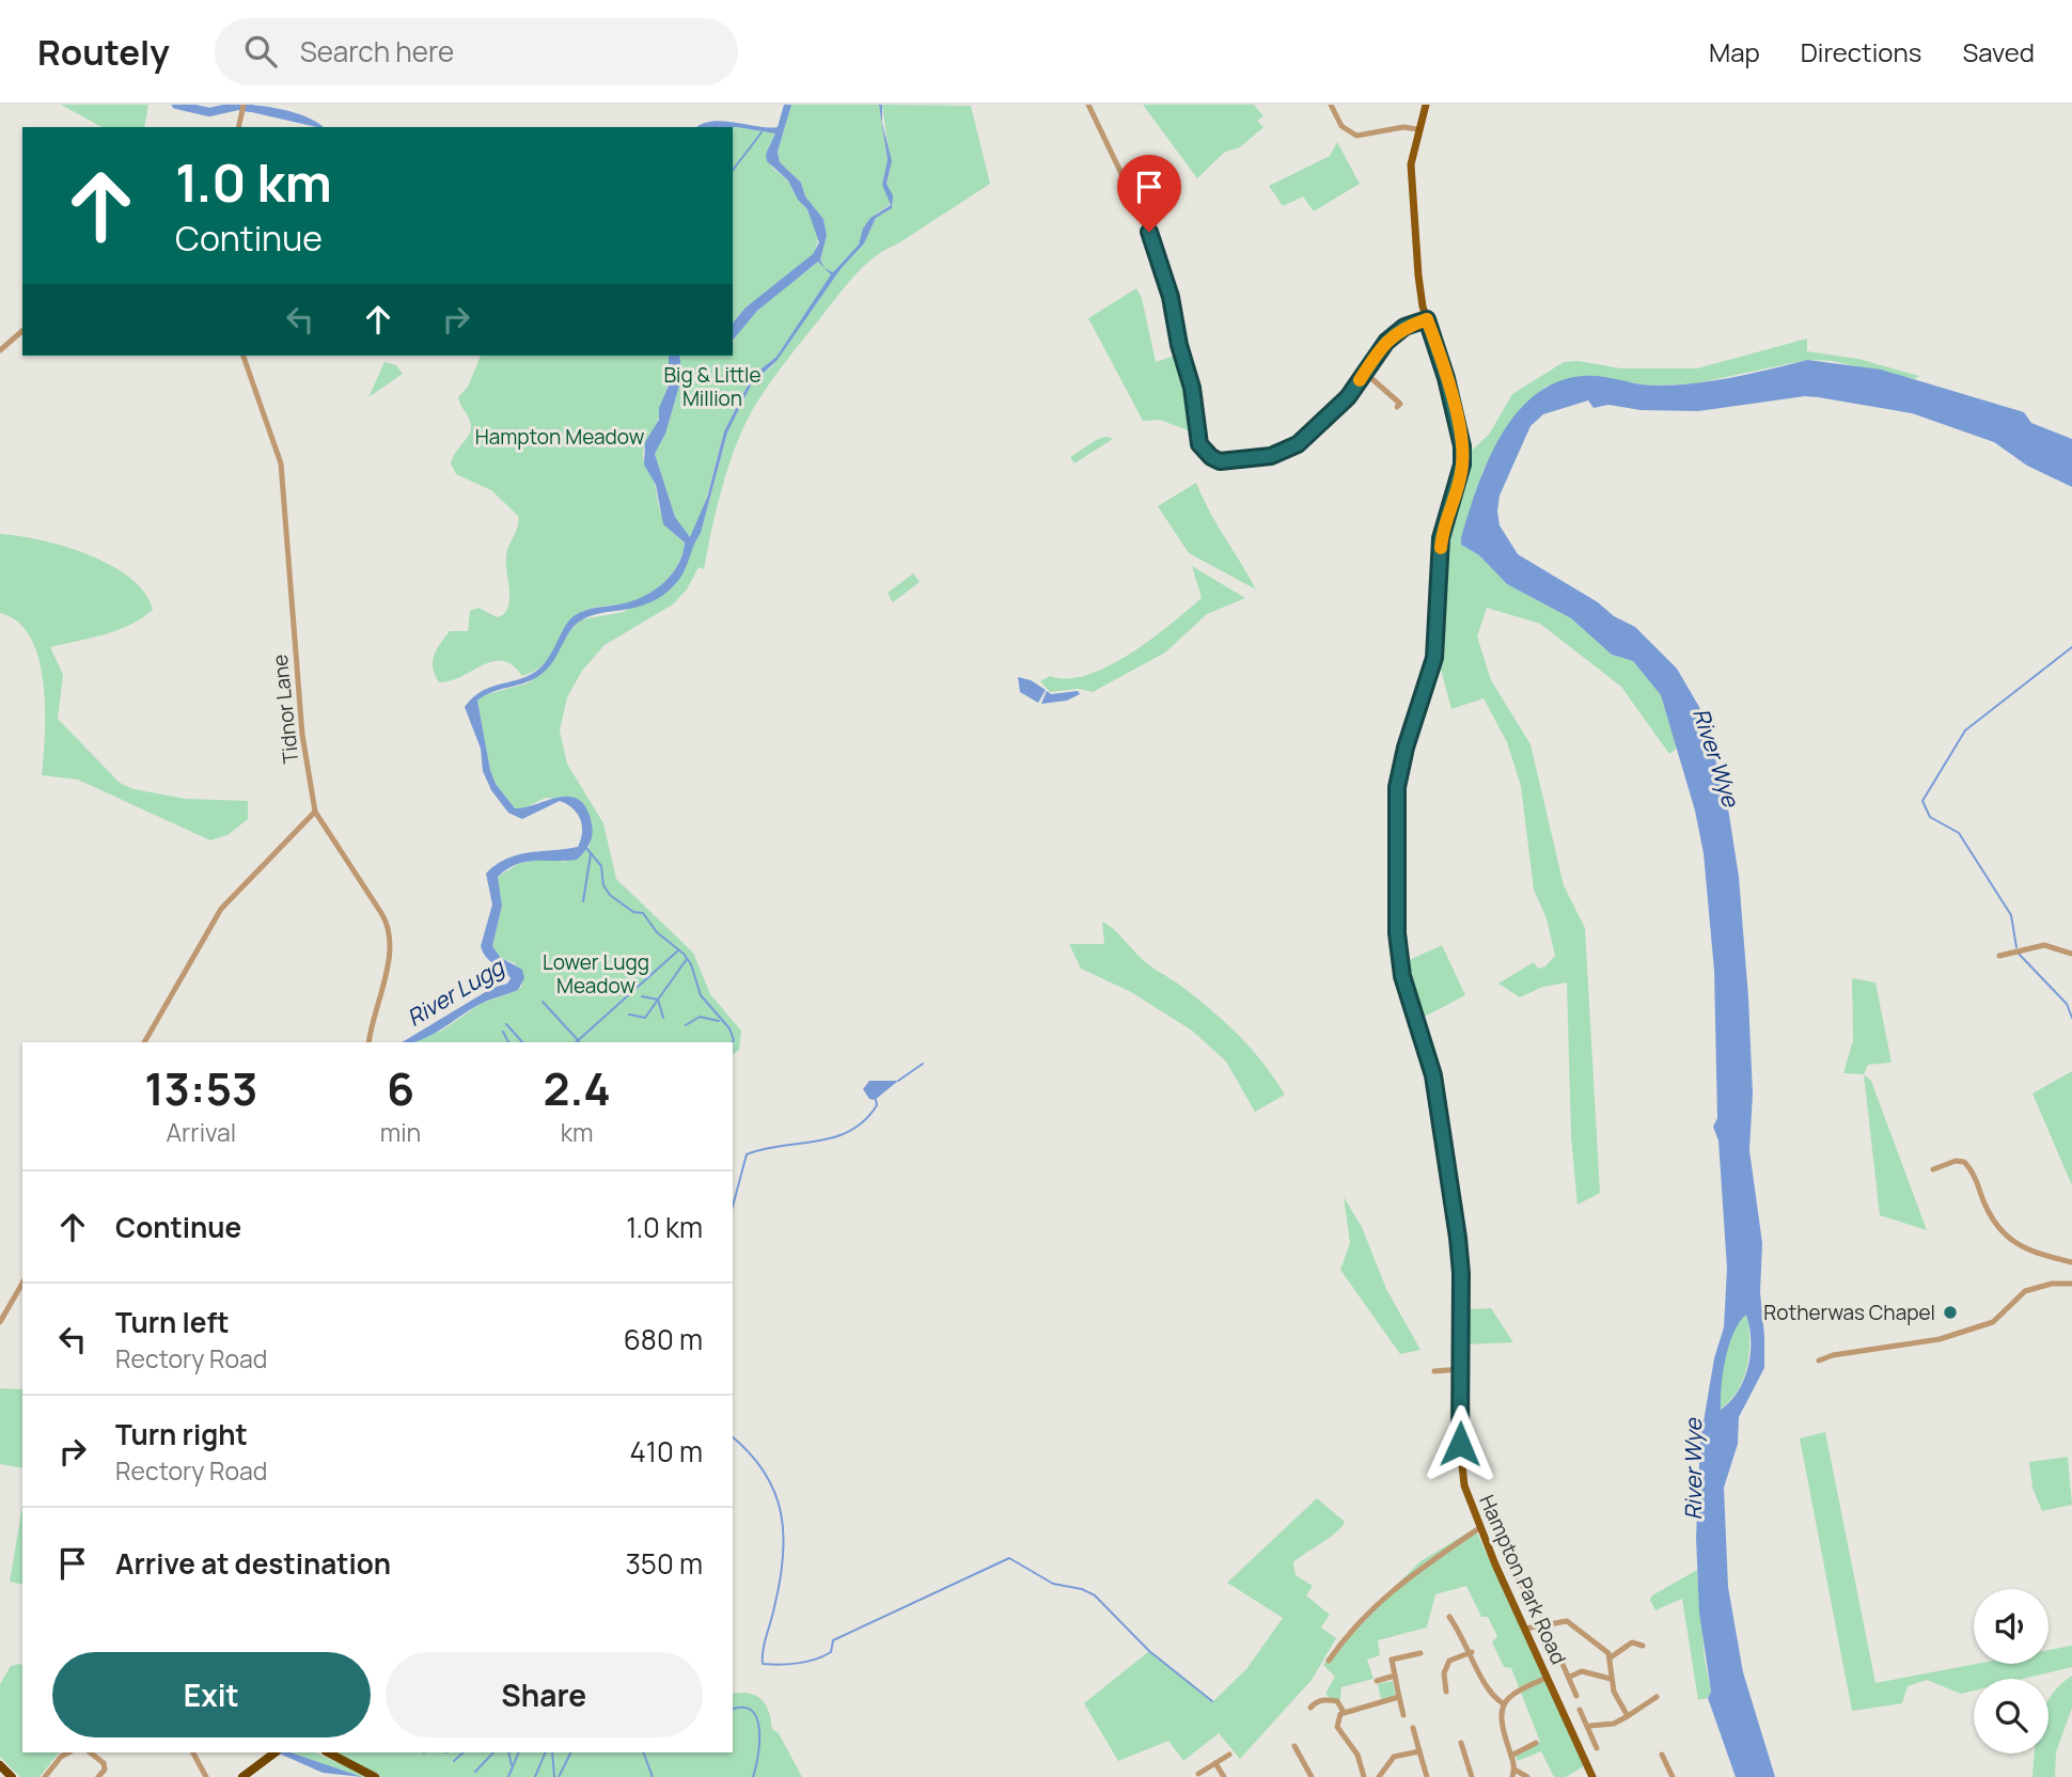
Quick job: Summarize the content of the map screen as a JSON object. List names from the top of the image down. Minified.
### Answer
{"streets":{"main road":["Hampton Park Road"],"street":["Tidnor Lane"]},"water":["River Wye","River Lugg"],"parks":["Big & Little Million","Hampton Meadow","Lower Lugg Meadow"],"places":["Rotherwas Chapel"],"page":{"header":"Routely","search":"Search here","nav":["Map","Directions","Saved"],"turn":["1.0 km","Continue"],"eta":["13:53","Arrival","6","min","2.4","km"],"list":[{"name":"Continue","value":"1.0 km"},{"name":"Turn left","note":"Rectory Road","value":"680 m"},{"name":"Turn right","note":"Rectory Road","value":"410 m"},{"name":"Arrive at destination","value":"350 m"}],"buttons":["Exit","Share"]}}
